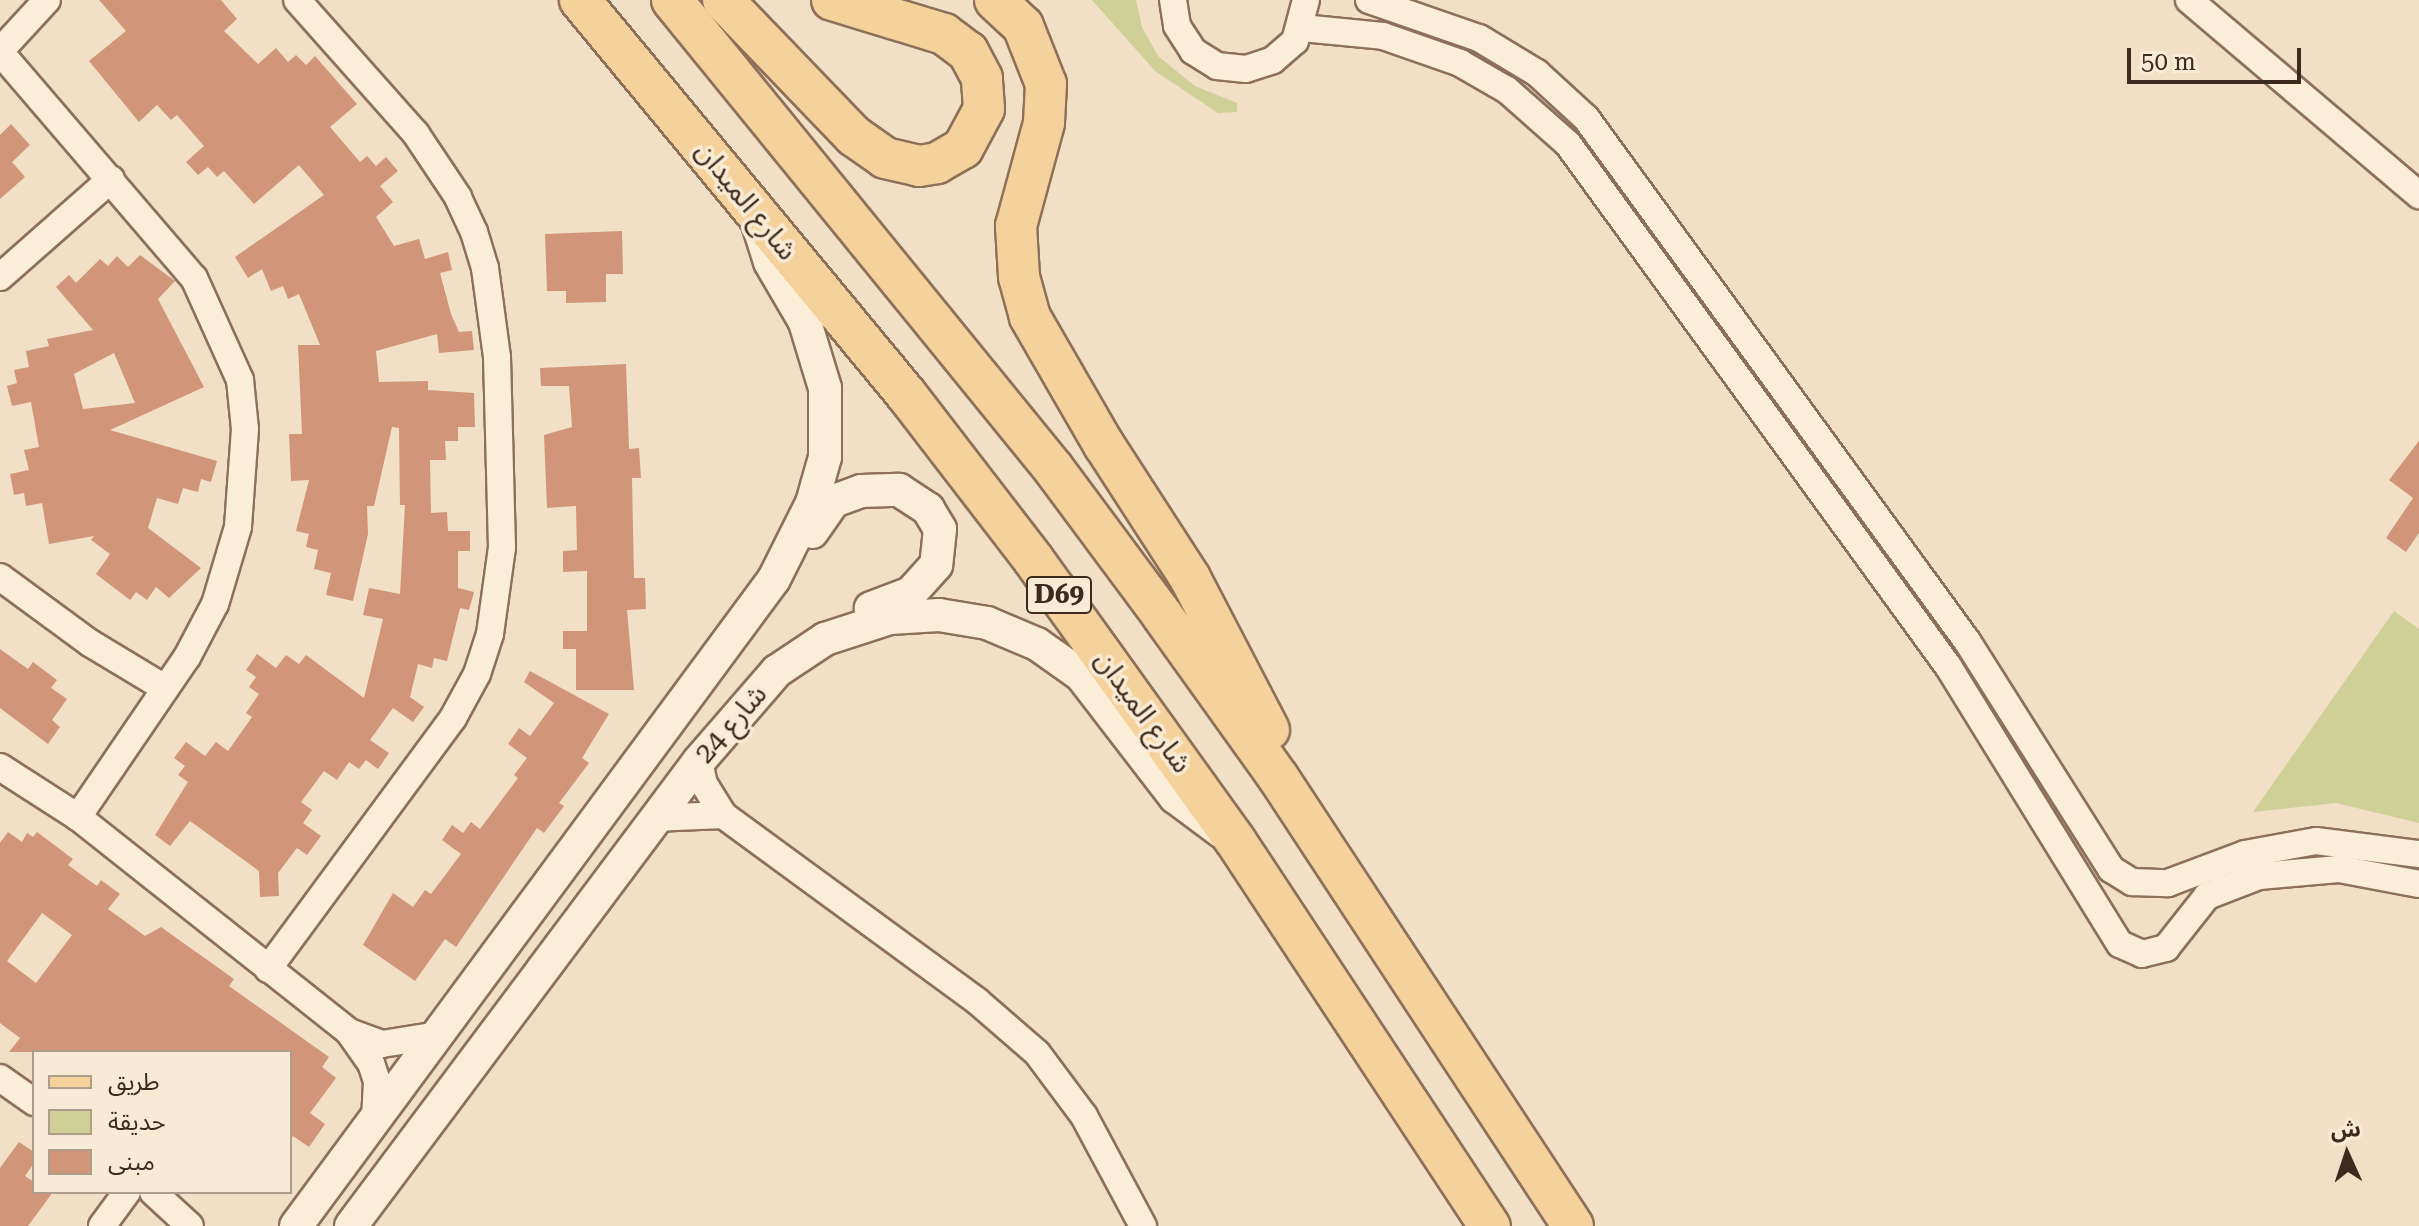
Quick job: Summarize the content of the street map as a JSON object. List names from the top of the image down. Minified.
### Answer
{"streets":{"main road":["شارع الميدان","D69"],"street":["شارع 24"]},"crossings":[["شارع الميدان","شارع 24"]],"legend":["طريق","حديقة","مبنى"],"scale_bar":"50 m","north":"top"}
